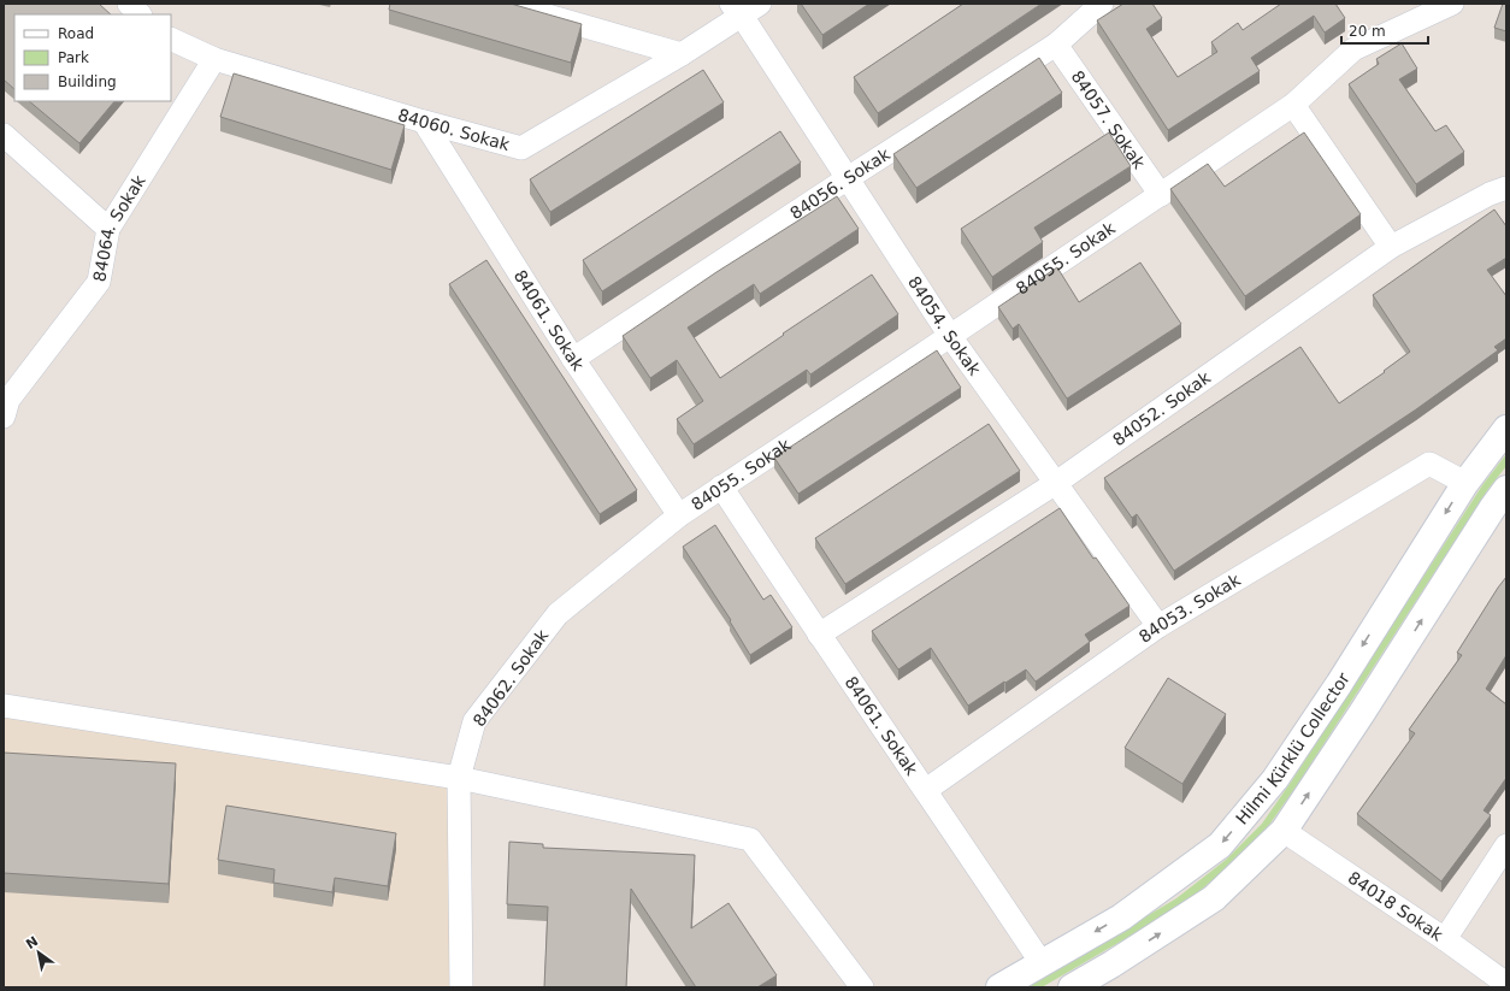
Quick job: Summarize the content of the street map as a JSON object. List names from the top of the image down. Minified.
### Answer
{"streets":{"main road":["Hilmi Kürklü Collector"],"street":["84057. Sokak","84060. Sokak","84056. Sokak","84064. Sokak","84055. Sokak","84061. Sokak","84054. Sokak","84052. Sokak","84053. Sokak","84062. Sokak","84018 Sokak"]},"crossings":[["84057. Sokak","84056. Sokak"],["84057. Sokak","84055. Sokak"],["84060. Sokak","84064. Sokak"],["84060. Sokak","84061. Sokak"],["84060. Sokak","84054. Sokak"],["84056. Sokak","84061. Sokak"],["84056. Sokak","84054. Sokak"],["84055. Sokak","84061. Sokak"],["84055. Sokak","84054. Sokak"],["84055. Sokak","84062. Sokak"],["84061. Sokak","84052. Sokak"],["84061. Sokak","84053. Sokak"],["84061. Sokak","84062. Sokak"],["84061. Sokak","Hilmi Kürklü Collector"],["84054. Sokak","84052. Sokak"],["84054. Sokak","84053. Sokak"],["84053. Sokak","Hilmi Kürklü Collector"],["Hilmi Kürklü Collector","84018 Sokak"]],"legend":["Road","Park","Building"],"scale_bar":"20 m","north":"top left"}
